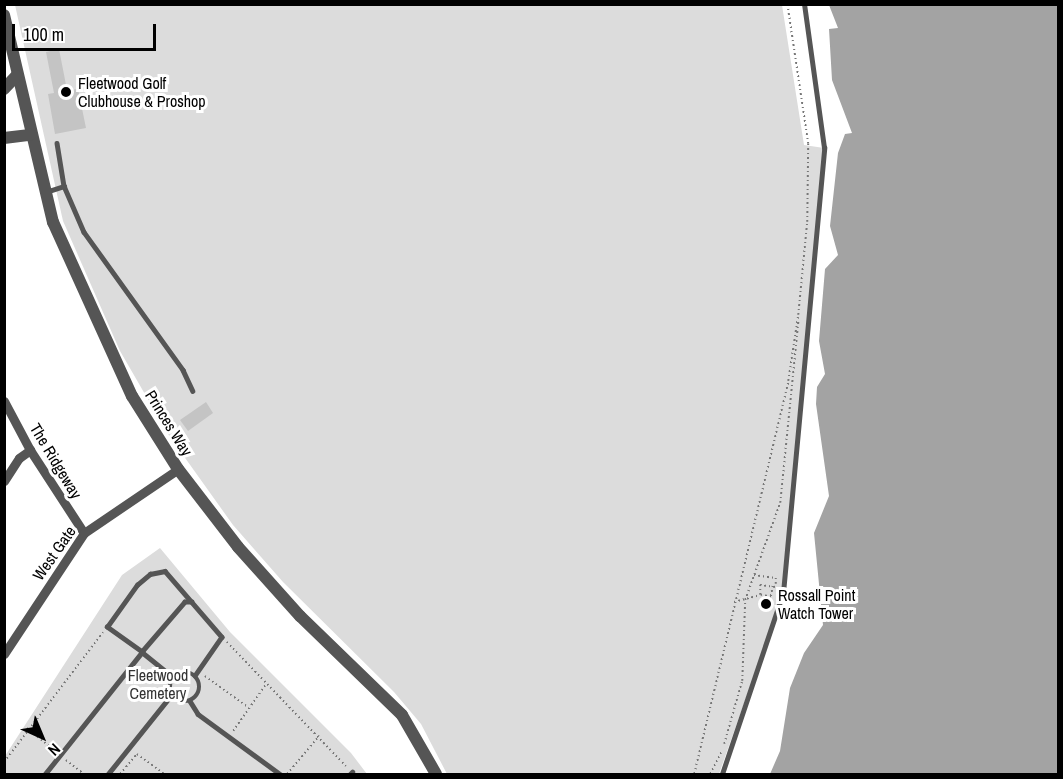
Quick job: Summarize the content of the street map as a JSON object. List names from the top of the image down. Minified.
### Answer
{"streets":{"street":["Princes Way","The Ridgeway","West Gate"]},"crossings":[["Princes Way","West Gate"],["The Ridgeway","West Gate"]],"parks":["Fleetwood Cemetery"],"places":["Fleetwood Golf Clubhouse & Proshop","Rossall Point Watch Tower"],"scale_bar":"100 m","north":"bottom right"}
